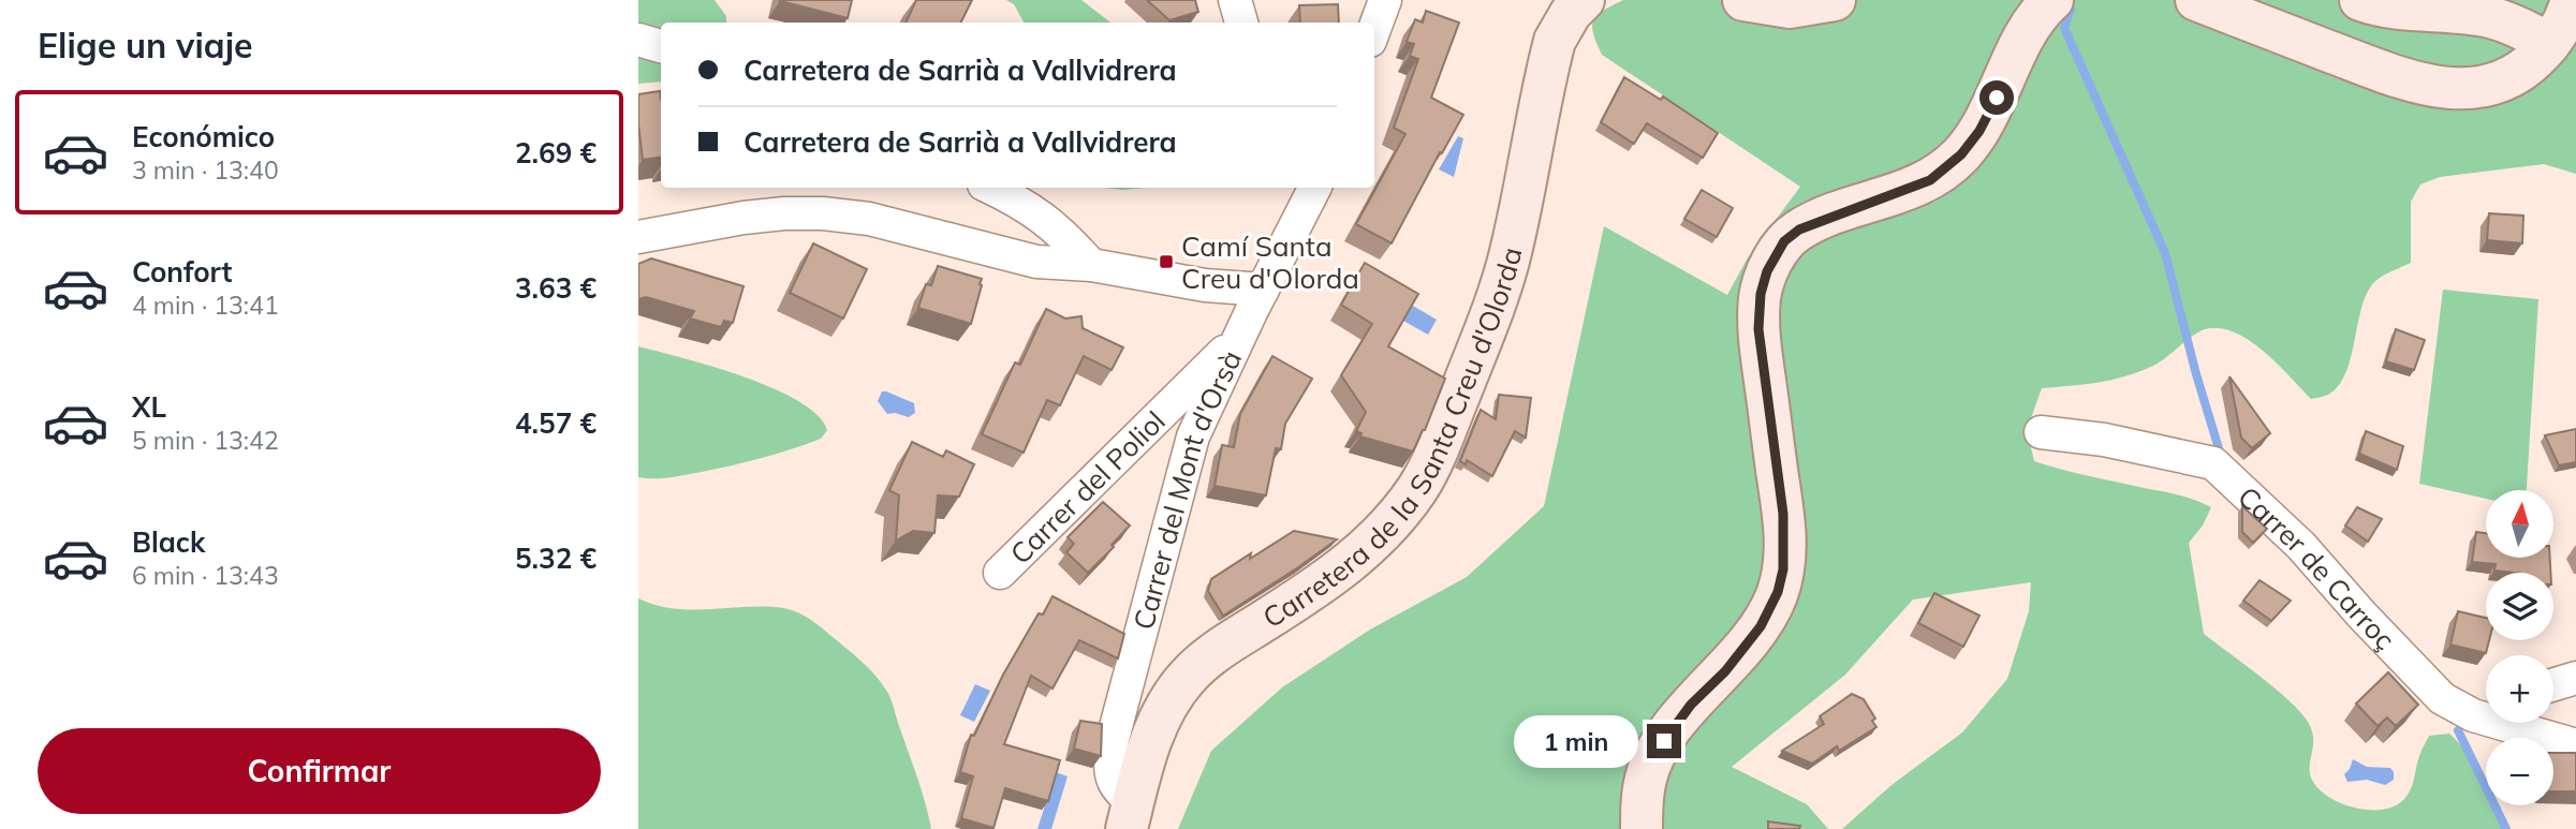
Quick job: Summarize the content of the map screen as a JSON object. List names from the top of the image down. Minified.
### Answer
{"streets":{"main road":["Carretera de la Santa Creu d'Olorda"],"street":["Carrer del Poliol","Carrer del Mont d'Orsà","Carrer de Carroç"]},"crossings":[["Carretera de la Santa Creu d'Olorda","Carrer del Mont d'Orsà"],["Carrer del Poliol","Carrer del Mont d'Orsà"]],"places":{"transit":["Camí Santa Creu d'Olorda"]},"north":"top","page":{"heading":"Elige un viaje","banner":["Carretera de Sarrià a Vallvidrera","Carretera de Sarrià a Vallvidrera"],"list":[{"name":"Económico","note":"3 min · 13:40","value":"2.69 €"},{"name":"Confort","note":"4 min · 13:41","value":"3.63 €"},{"name":"XL","note":"5 min · 13:42","value":"4.57 €"},{"name":"Black","note":"6 min · 13:43","value":"5.32 €"}],"map_buttons":["+","−"],"buttons":"Confirmar","bubble":"1 min"}}
